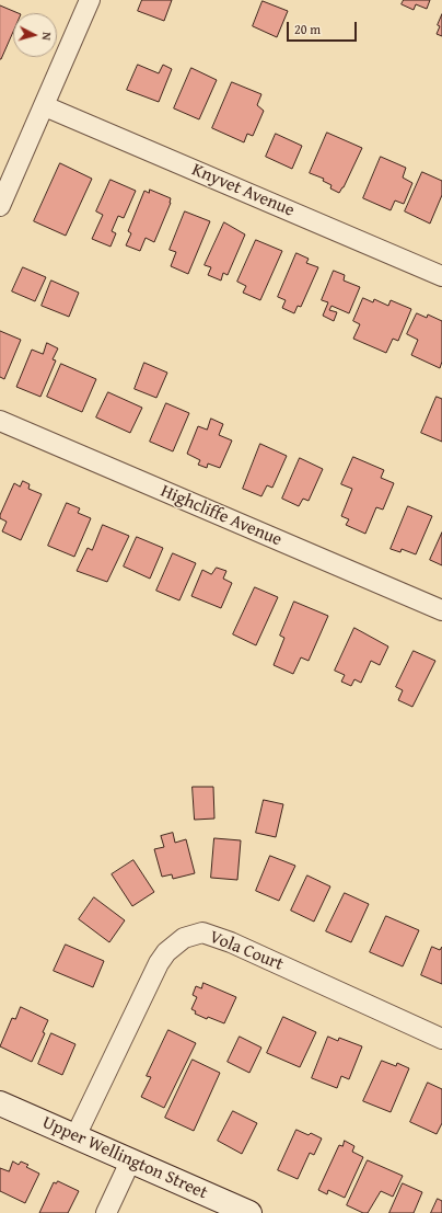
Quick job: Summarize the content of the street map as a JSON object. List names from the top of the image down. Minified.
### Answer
{"streets":{"main road":["Upper Wellington Street"],"street":["Knyvet Avenue","Highcliffe Avenue","Vola Court"]},"crossings":[["Vola Court","Upper Wellington Street"]],"scale_bar":"20 m","north":"right"}
